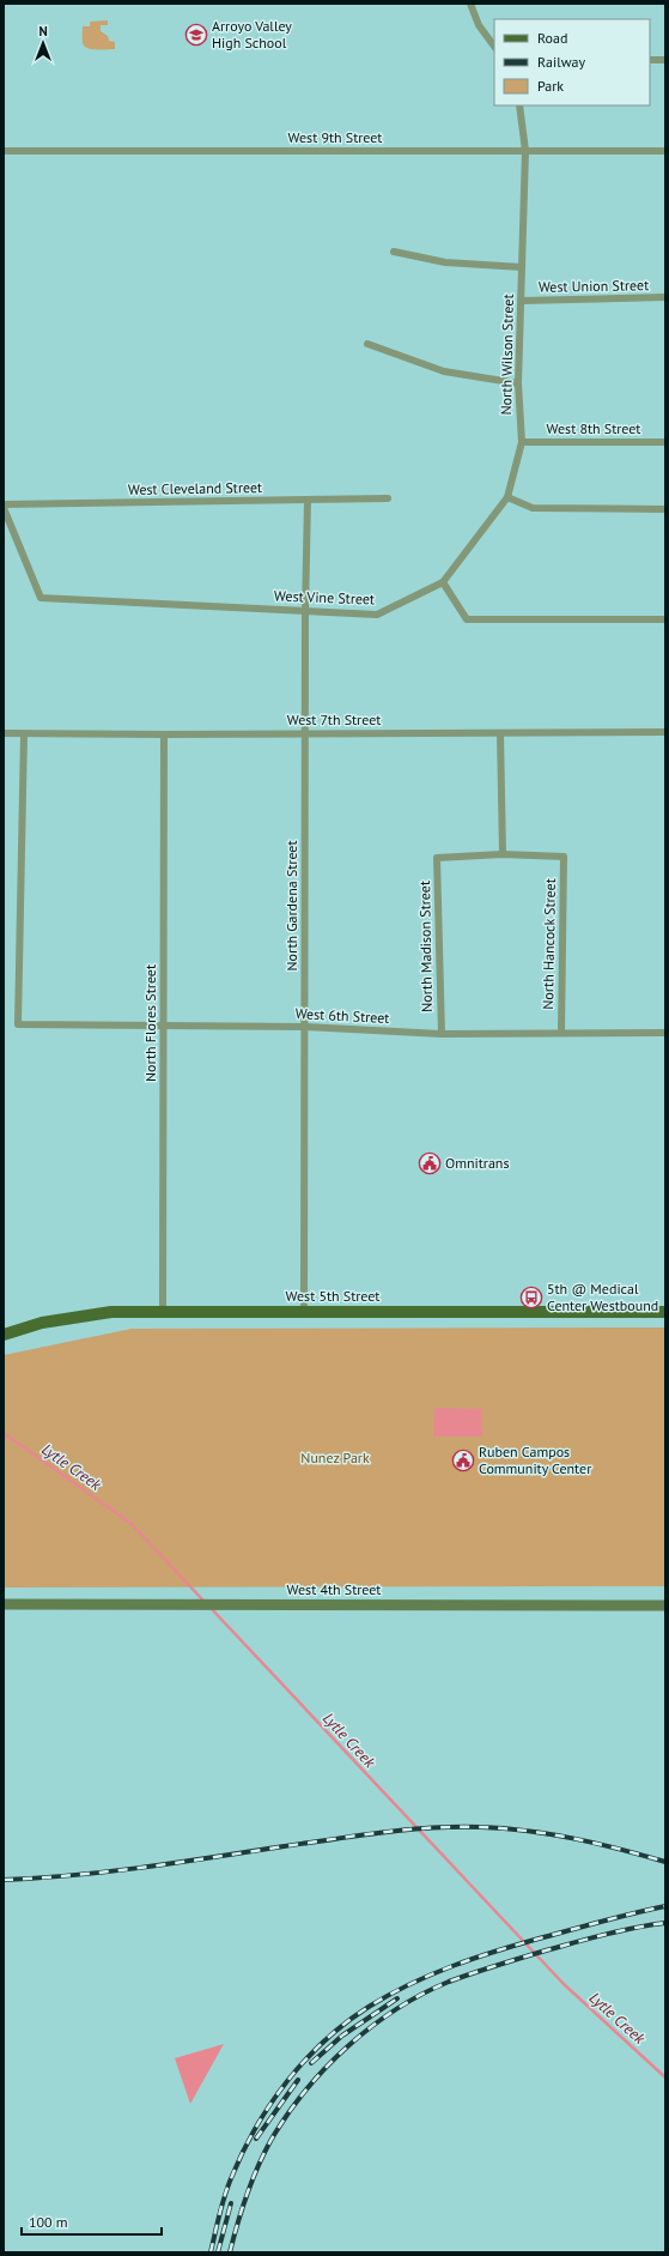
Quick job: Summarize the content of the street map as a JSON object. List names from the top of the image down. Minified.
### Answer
{"streets":{"main road":["West 5th Street"],"street":["West 9th Street","West Union Street","North Wilson Street","West 8th Street","West Cleveland Street","West Vine Street","West 7th Street","North Gardena Street","North Hancock Street","North Madison Street","West 6th Street","North Flores Street","West 4th Street"]},"crossings":[["West 9th Street","North Wilson Street"],["West Union Street","North Wilson Street"],["North Wilson Street","West 8th Street"],["North Wilson Street","West Vine Street"],["West Cleveland Street","West Vine Street"],["West Cleveland Street","North Gardena Street"],["West Vine Street","North Gardena Street"],["West 7th Street","North Gardena Street"],["West 7th Street","West 6th Street"],["West 7th Street","North Flores Street"],["North Gardena Street","West 6th Street"],["North Gardena Street","West 5th Street"],["North Hancock Street","North Madison Street"],["North Hancock Street","West 6th Street"],["North Madison Street","West 6th Street"],["West 6th Street","North Flores Street"],["North Flores Street","West 5th Street"]],"water":["Lytle Creek"],"parks":["Nunez Park"],"places":{"school or university":["Arroyo Valley High School"],"public building":["Omnitrans","Ruben Campos Community Center"],"bus stop":["5th @ Medical Center Westbound"]},"legend":["Road","Railway","Park"],"scale_bar":"100 m","north":"top"}
